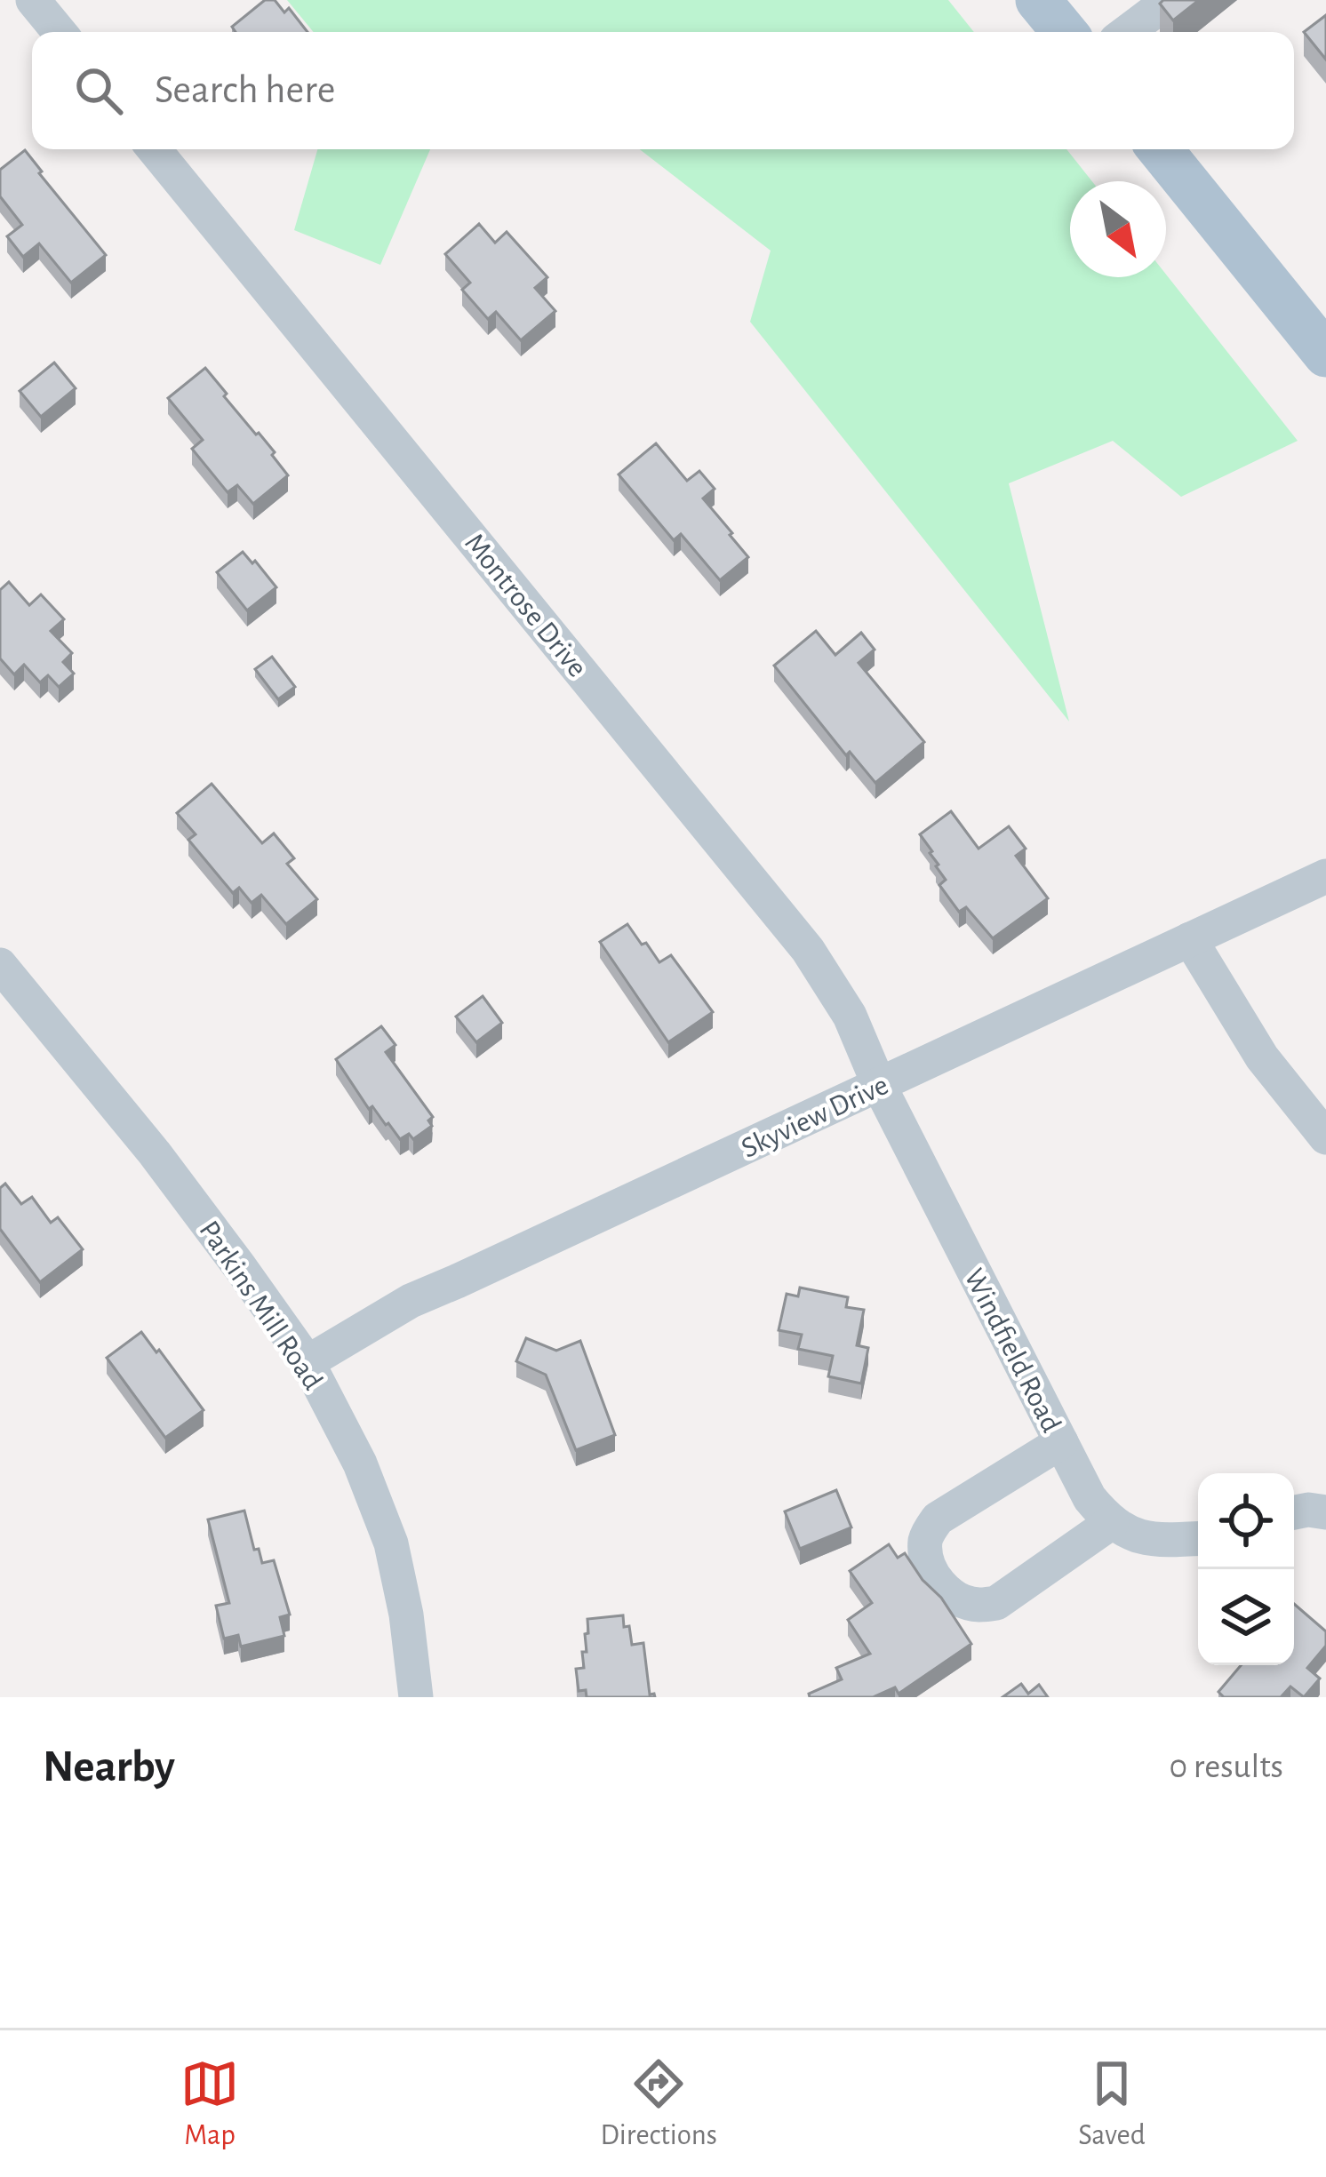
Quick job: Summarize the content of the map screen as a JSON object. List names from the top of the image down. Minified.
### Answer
{"streets":{"street":["Montrose Drive","Skyview Drive","Parkins Mill Road","Windfield Road"]},"crossings":[["Montrose Drive","Skyview Drive"],["Montrose Drive","Windfield Road"],["Skyview Drive","Parkins Mill Road"],["Skyview Drive","Windfield Road"]],"north":"bottom right","page":{"search":"Search here","heading":["Nearby","0 results"],"nav":["Map","Directions","Saved"]}}
